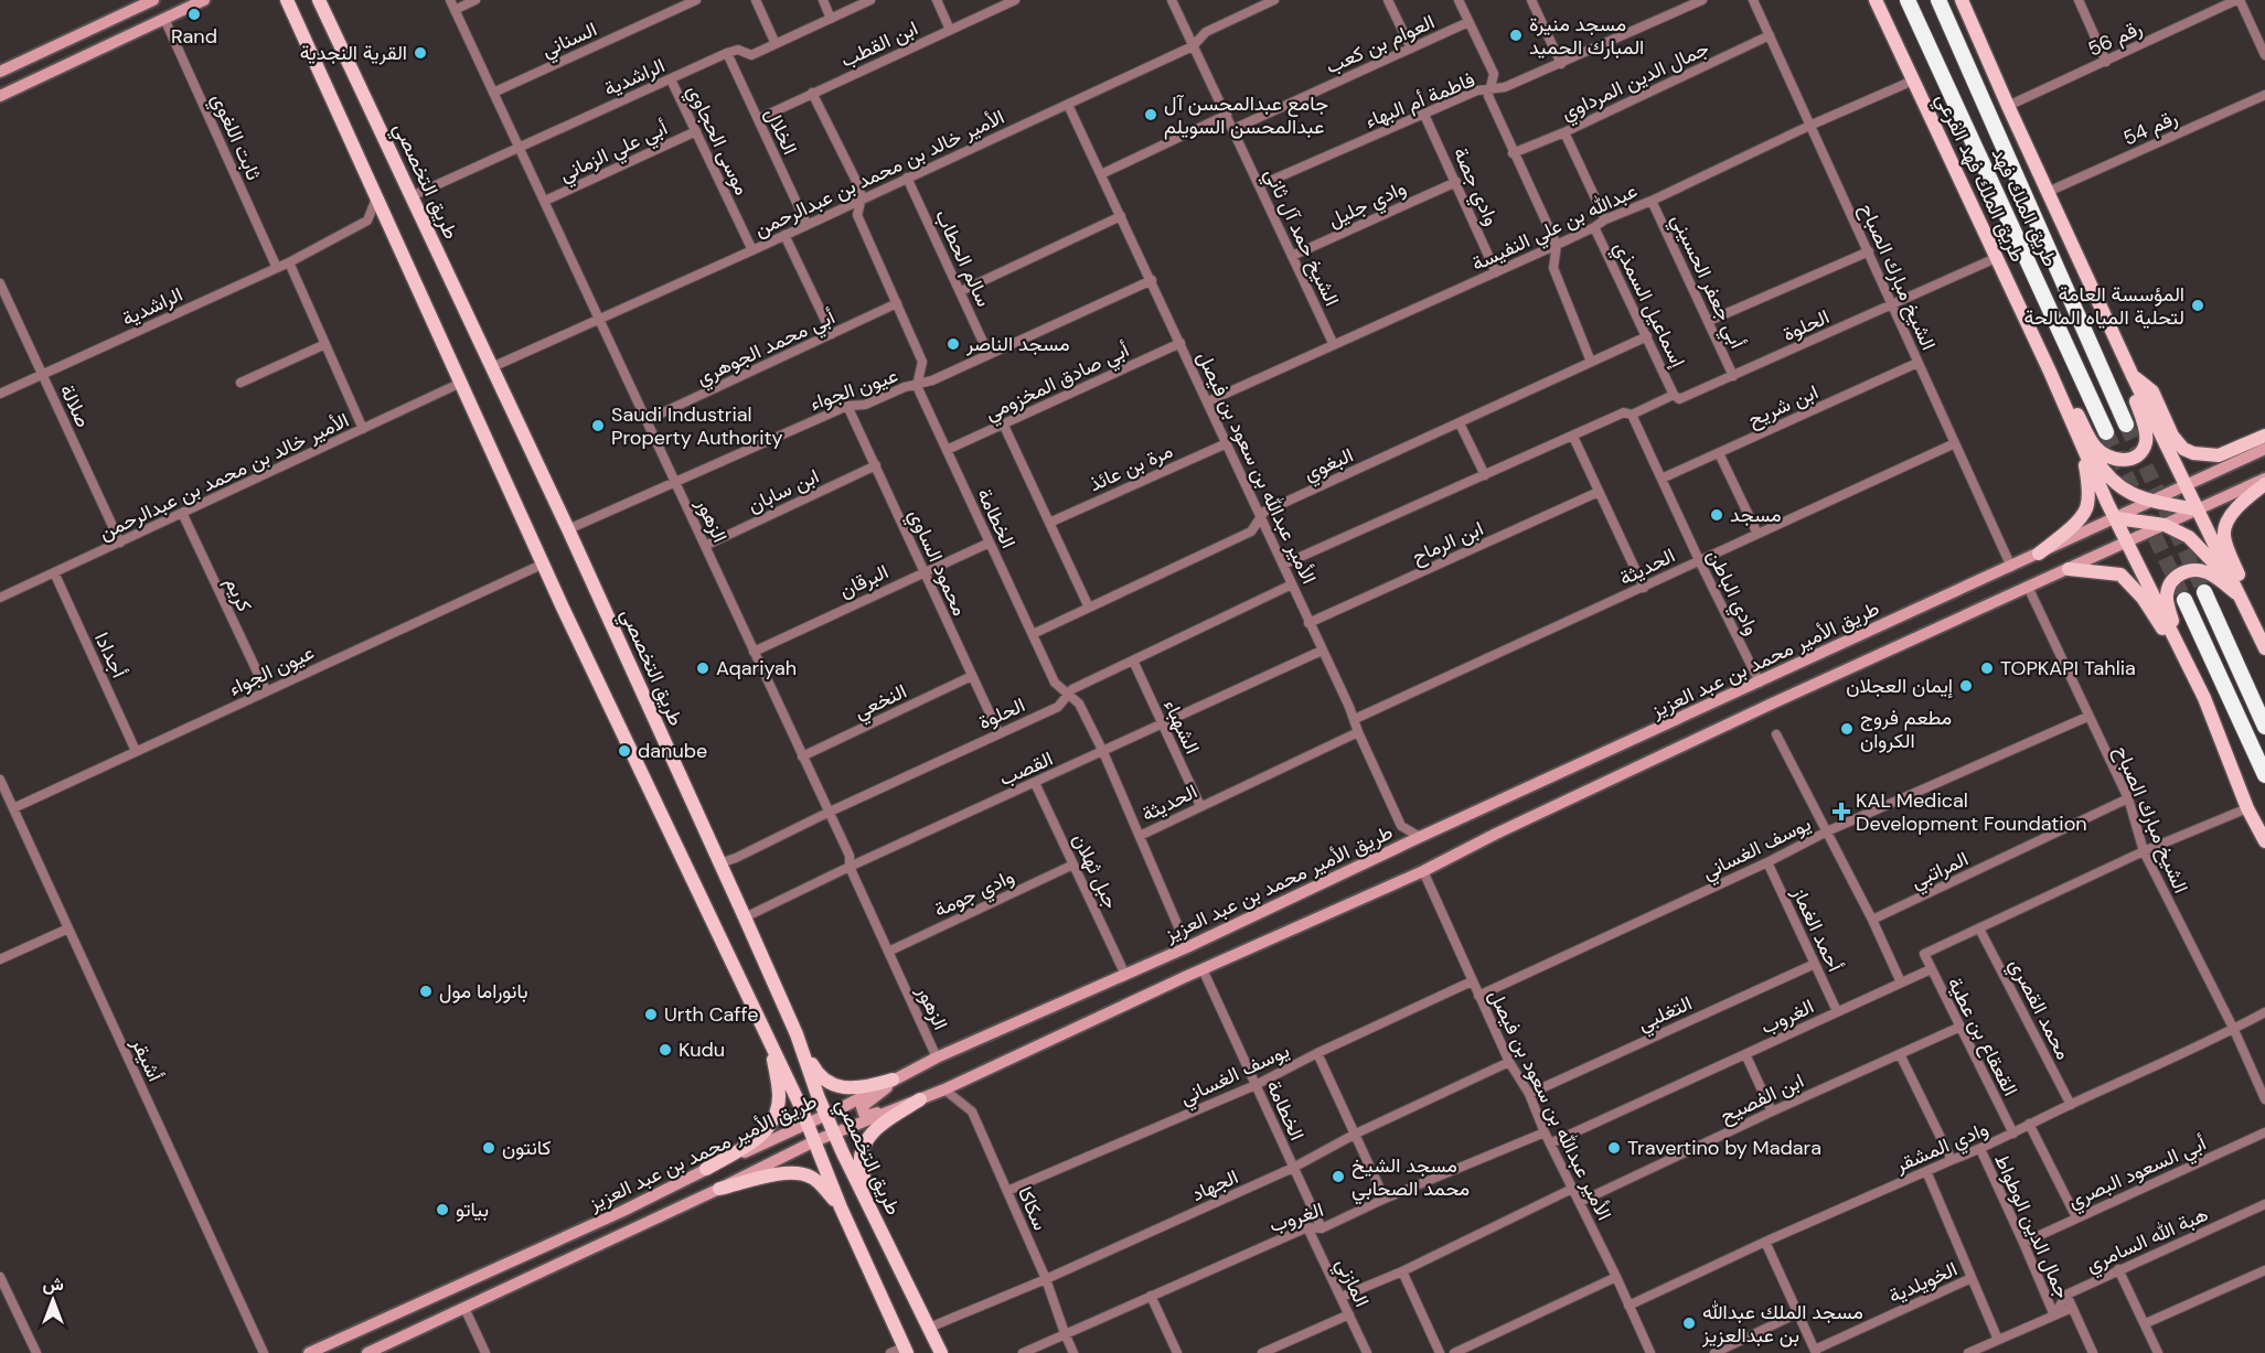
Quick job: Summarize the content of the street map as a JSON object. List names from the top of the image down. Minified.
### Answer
{"streets":{"highway":["طريق الملك فهد"],"main road":["طريق الملك فهد الفرعي","طريق التخصصي","طريق الأمير محمد بن عبد العزيز"],"street":["رقم 56","السناني","ابن القطب","العوام بن كعب","الراشدية","جمال الدين المرداوي","فاطمة أم البهاء","رقم 54","الخلال","ثابت اللغوي","موسى الحجاوي","أبي علي الزماني","الأمير خالد بن محمد بن عبدالرحمن","وادي جصة","وادي جليل","عبدالله بن علي النفيسة","الشيخ حمد آل ثاني","سالم الحطاب","الشيخ مبارك الصباح","أبي جعفر الحسيني","إسماعيل السمذي","الحلوة","أبي محمد الجوهري","أبي صادق المخزومي","عيون الجواء","صلالة","ابن شريح","البغوي","مرة بن عائذ","الأمير عبدالله بن سعود بن فيصل","ابن سابان","الخطامة","الزهور","ابن الرماح","محمود الساوي","الحديثة","البرقان","وادي الباطن","كريم","أجدادا","النخعي","الشهباء","القصب","يوسف الغساني","المراتبي","جبل ثهلان","وادي جومة","أحمد الغماز","محمد القصري","التغلبي","الغروب","القعقاع بن عطية","أشيقر","ابن الفصيح","وادي المشقر","أبي السعود البصري","الجهاد","سكاكا","جمال الدين الوطواط","هبة الله السامري","المازني","الخويلدية"]},"crossings":[["السناني","الزهور"],["ابن القطب","الخلال"],["ابن القطب","الخطامة"],["العوام بن كعب","الشيخ حمد آل ثاني"],["الراشدية","الخلال"],["الراشدية","ثابت اللغوي"],["الراشدية","موسى الحجاوي"],["الراشدية","طريق التخصصي"],["الراشدية","صلالة"],["الراشدية","الزهور"],["جمال الدين المرداوي","الشيخ مبارك الصباح"],["فاطمة أم البهاء","وادي جصة"],["فاطمة أم البهاء","الشيخ حمد آل ثاني"],["الخلال","الأمير خالد بن محمد بن عبدالرحمن"],["موسى الحجاوي","أبي علي الزماني"],["موسى الحجاوي","الأمير خالد بن محمد بن عبدالرحمن"],["أبي علي الزماني","الزهور"],["الأمير خالد بن محمد بن عبدالرحمن","طريق التخصصي"],["الأمير خالد بن محمد بن عبدالرحمن","الشيخ حمد آل ثاني"],["الأمير خالد بن محمد بن عبدالرحمن","سالم الحطاب"],["الأمير خالد بن محمد بن عبدالرحمن","صلالة"],["الأمير خالد بن محمد بن عبدالرحمن","الأمير عبدالله بن سعود بن فيصل"],["الأمير خالد بن محمد بن عبدالرحمن","الخطامة"],["الأمير خالد بن محمد بن عبدالرحمن","الزهور"],["الأمير خالد بن محمد بن عبدالرحمن","كريم"],["الأمير خالد بن محمد بن عبدالرحمن","أجدادا"],["طريق الملك فهد الفرعي","عبدالله بن علي النفيسة"],["طريق الملك فهد الفرعي","الحلوة"],["طريق التخصصي","الحلوة"],["طريق التخصصي","عيون الجواء"],["طريق التخصصي","طريق الأمير محمد بن عبد العزيز"],["طريق التخصصي","القصب"],["طريق التخصصي","الجهاد"],["وادي جصة","وادي جليل"],["وادي جصة","عبدالله بن علي النفيسة"],["وادي جليل","الشيخ حمد آل ثاني"],["عبدالله بن علي النفيسة","الشيخ حمد آل ثاني"],["عبدالله بن علي النفيسة","الشيخ مبارك الصباح"],["عبدالله بن علي النفيسة","أبي جعفر الحسيني"],["عبدالله بن علي النفيسة","إسماعيل السمذي"],["عبدالله بن علي النفيسة","الأمير عبدالله بن سعود بن فيصل"],["سالم الحطاب","عيون الجواء"],["الشيخ مبارك الصباح","الحلوة"],["الشيخ مبارك الصباح","ابن شريح"],["الشيخ مبارك الصباح","الحديثة"],["الشيخ مبارك الصباح","طريق الأمير محمد بن عبد العزيز"],["الشيخ مبارك الصباح","يوسف الغساني"],["الشيخ مبارك الصباح","المراتبي"],["الشيخ مبارك الصباح","وادي المشقر"],["أبي جعفر الحسيني","الحلوة"],["إسماعيل السمذي","الحلوة"],["إسماعيل السمذي","البغوي"],["الحلوة","الأمير عبدالله بن سعود بن فيصل"],["الحلوة","الخطامة"],["الحلوة","الزهور"],["الحلوة","محمود الساوي"],["الحلوة","وادي الباطن"],["الحلوة","الشهباء"],["أبي محمد الجوهري","الخطامة"],["أبي محمد الجوهري","الزهور"],["أبي صادق المخزومي","الأمير عبدالله بن سعود بن فيصل"],["أبي صادق المخزومي","الخطامة"],["عيون الجواء","الأمير عبدالله بن سعود بن فيصل"],["عيون الجواء","الخطامة"],["عيون الجواء","الزهور"],["عيون الجواء","محمود الساوي"],["عيون الجواء","كريم"],["عيون الجواء","أجدادا"],["عيون الجواء","أشيقر"],["ابن شريح","وادي الباطن"],["البغوي","الأمير عبدالله بن سعود بن فيصل"],["البغوي","الخطامة"],["مرة بن عائذ","الأمير عبدالله بن سعود بن فيصل"],["الأمير عبدالله بن سعود بن فيصل","ابن الرماح"],["الأمير عبدالله بن سعود بن فيصل","الحديثة"],["الأمير عبدالله بن سعود بن فيصل","طريق الأمير محمد بن عبد العزيز"],["الأمير عبدالله بن سعود بن فيصل","القصب"],["الأمير عبدالله بن سعود بن فيصل","يوسف الغساني"],["الأمير عبدالله بن سعود بن فيصل","التغلبي"],["الأمير عبدالله بن سعود بن فيصل","الغروب"],["الأمير عبدالله بن سعود بن فيصل","ابن الفصيح"],["الأمير عبدالله بن سعود بن فيصل","وادي المشقر"],["الأمير عبدالله بن سعود بن فيصل","الجهاد"],["ابن سابان","الزهور"],["ابن سابان","محمود الساوي"],["الخطامة","الحديثة"],["الخطامة","البرقان"],["الخطامة","طريق الأمير محمد بن عبد العزيز"],["الخطامة","القصب"],["الخطامة","يوسف الغساني"],["الخطامة","الغروب"],["الخطامة","الجهاد"],["الزهور","البرقان"],["الزهور","طريق الأمير محمد بن عبد العزيز"],["الزهور","النخعي"],["الزهور","القصب"],["الزهور","وادي جومة"],["محمود الساوي","البرقان"],["محمود الساوي","النخعي"],["الحديثة","وادي الباطن"],["الحديثة","الشهباء"],["وادي الباطن","طريق الأمير محمد بن عبد العزيز"],["طريق الأمير محمد بن عبد العزيز","جبل ثهلان"],["طريق الأمير محمد بن عبد العزيز","سكاكا"],["الشهباء","القصب"],["القصب","جبل ثهلان"],["يوسف الغساني","أحمد الغماز"],["يوسف الغساني","سكاكا"],["جبل ثهلان","وادي جومة"],["أحمد الغماز","التغلبي"],["أحمد الغماز","الغروب"],["محمد القصري","القعقاع بن عطية"],["محمد القصري","وادي المشقر"],["الغروب","القعقاع بن عطية"],["الغروب","سكاكا"],["الغروب","المازني"],["القعقاع بن عطية","ابن الفصيح"],["القعقاع بن عطية","وادي المشقر"],["وادي المشقر","جمال الدين الوطواط"],["أبي السعود البصري","جمال الدين الوطواط"],["الجهاد","سكاكا"]],"places":{"other":["Rand","مسجد منيرة المبارك الحميد","القرية النجدية","جامع عبدالمحسن آل عبدالمحسن السويلم","المؤسسة العامة لتحلية المياه المالحة","مسجد الناصر","Saudi Industrial Property Authority","مسجد","Aqariyah","TOPKAPI Tahlia","إيمان العجلان","مطعم فروج الكروان","danube","بانوراما مول","Urth Caffe","Kudu","كانتون","Travertino by Madara","مسجد الشيخ محمد الصحابي","بياتو","مسجد الملك عبدالله بن عبدالعزيز"],"health":["KAL Medical Development Foundation"]},"north":"top"}
